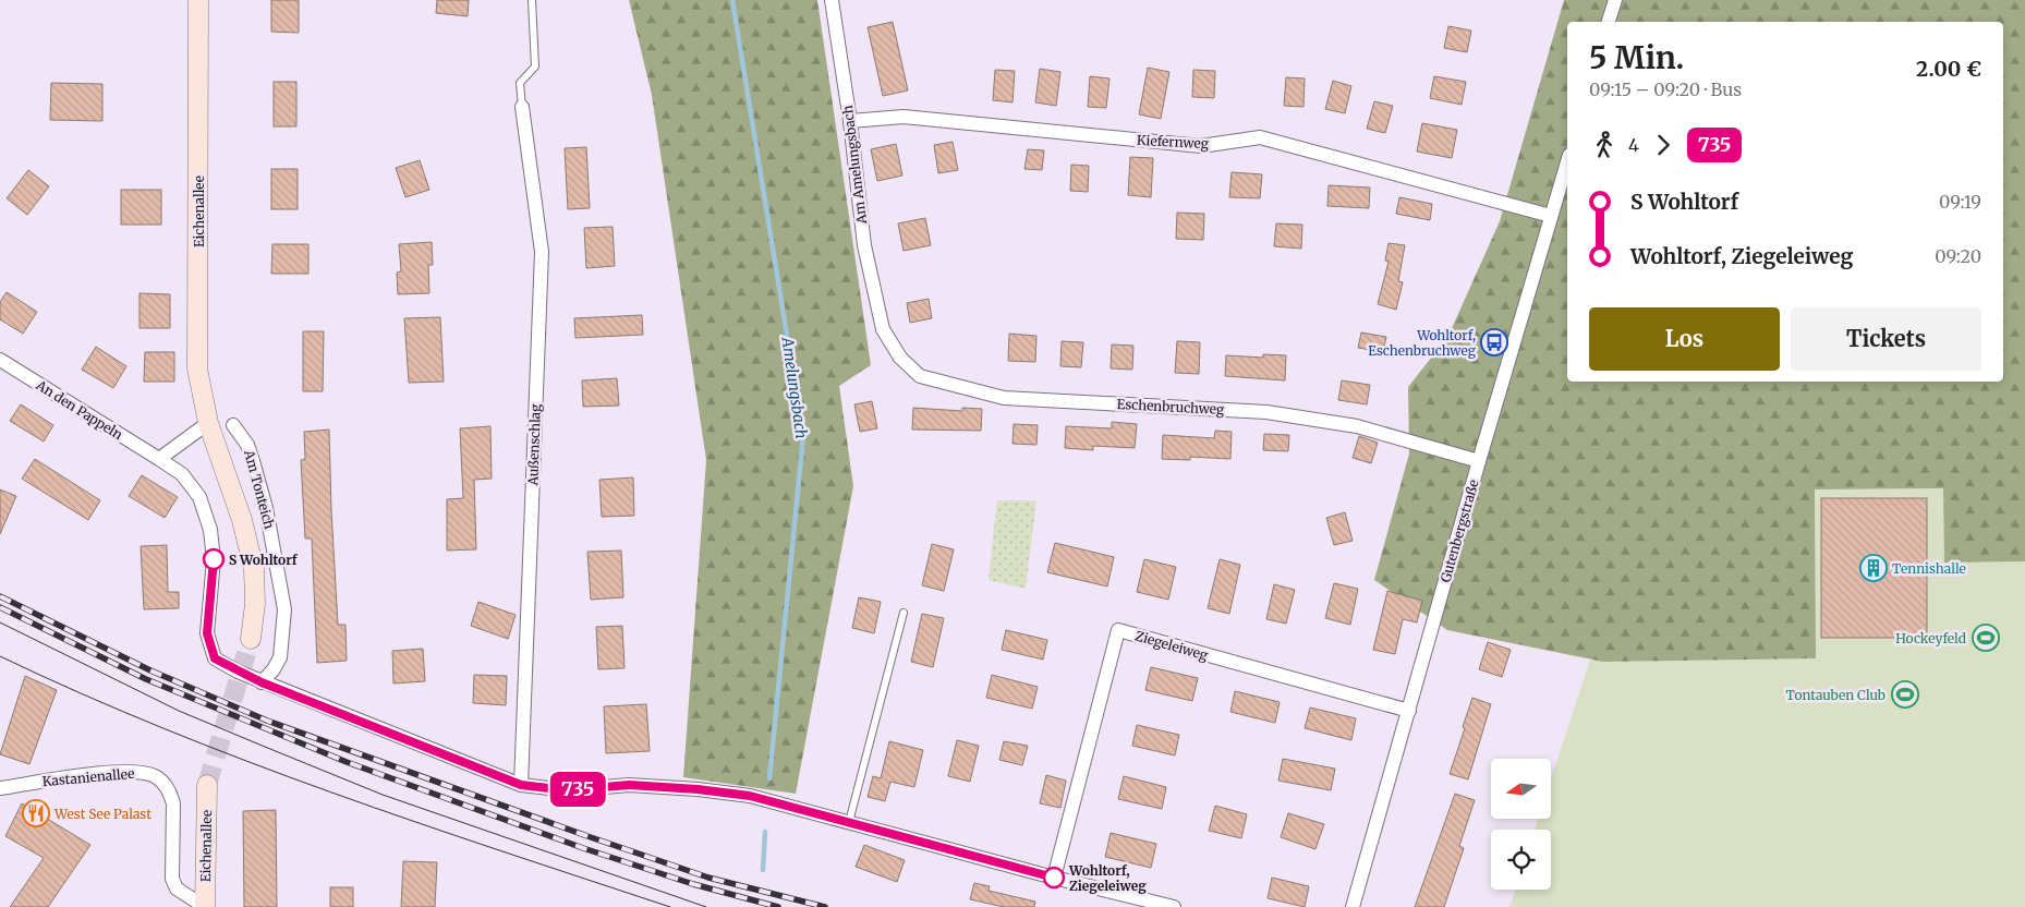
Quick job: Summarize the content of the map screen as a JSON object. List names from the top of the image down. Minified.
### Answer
{"streets":{"street":["Kiefernweg","Am Amelungsbach","Eichenallee","Eschenbruchweg","An den Pappeln","Außenschlag","Am Tonteich","Gutenbergstraße","Ziegeleiweg","Kastanienallee"]},"crossings":[["Kiefernweg","Am Amelungsbach"],["Kiefernweg","Gutenbergstraße"],["Am Amelungsbach","Eschenbruchweg"],["Eichenallee","Kastanienallee"],["Eschenbruchweg","Gutenbergstraße"],["Gutenbergstraße","Ziegeleiweg"]],"water":["Amelungsbach"],"places":{"bus stop":["Wohltorf, Eschenbruchweg"],"other":["S Wohltorf","Wohltorf, Ziegeleiweg"],"building":["Tennishalle"],"sports":["Hockeyfeld","Tontauben Club"],"restaurant":["West See Palast"]},"lines":["bus line 735"],"north":"left","page":{"on_map":"735","heading":["5 Min.","09:15 – 09:20 · Bus","2.00 €"],"legs":["4","735"],"list":[{"name":"S Wohltorf","value":"09:19"},{"name":"Wohltorf, Ziegeleiweg","value":"09:20"}],"buttons":["Los","Tickets"]}}
